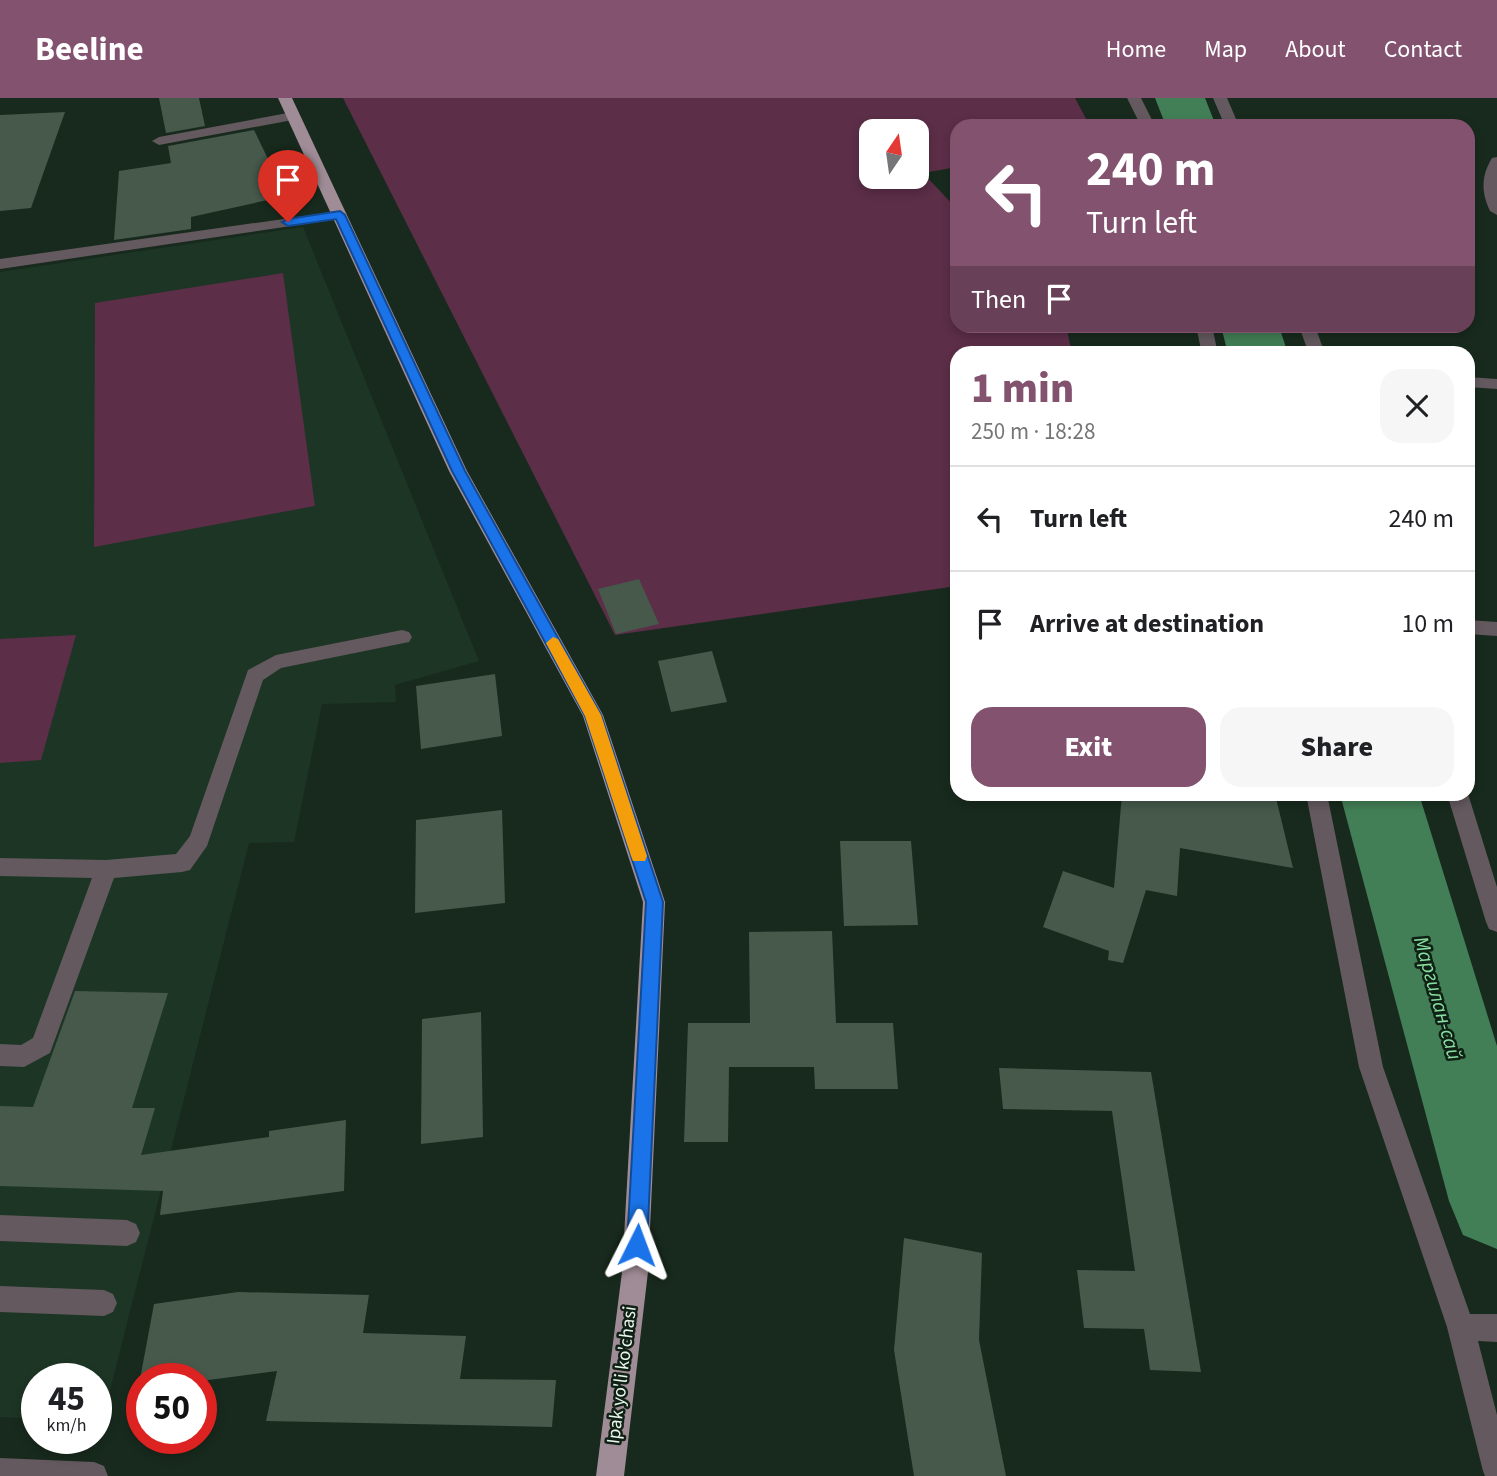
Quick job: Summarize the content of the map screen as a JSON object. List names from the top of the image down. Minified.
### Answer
{"streets":{"main road":["Ipak yo'li ko'chasi"]},"water":["Маргилан-сай"],"north":"top","page":{"header":"Beeline","nav":["Home","Map","About","Contact"],"turn":["240 m","Turn left"],"then":"Then","heading":["1 min","250 m · 18:28"],"list":[{"name":"Turn left","value":"240 m"},{"name":"Arrive at destination","value":"10 m"}],"buttons":["Exit","Share"],"speed":"45 km/h","limit":"50"}}
